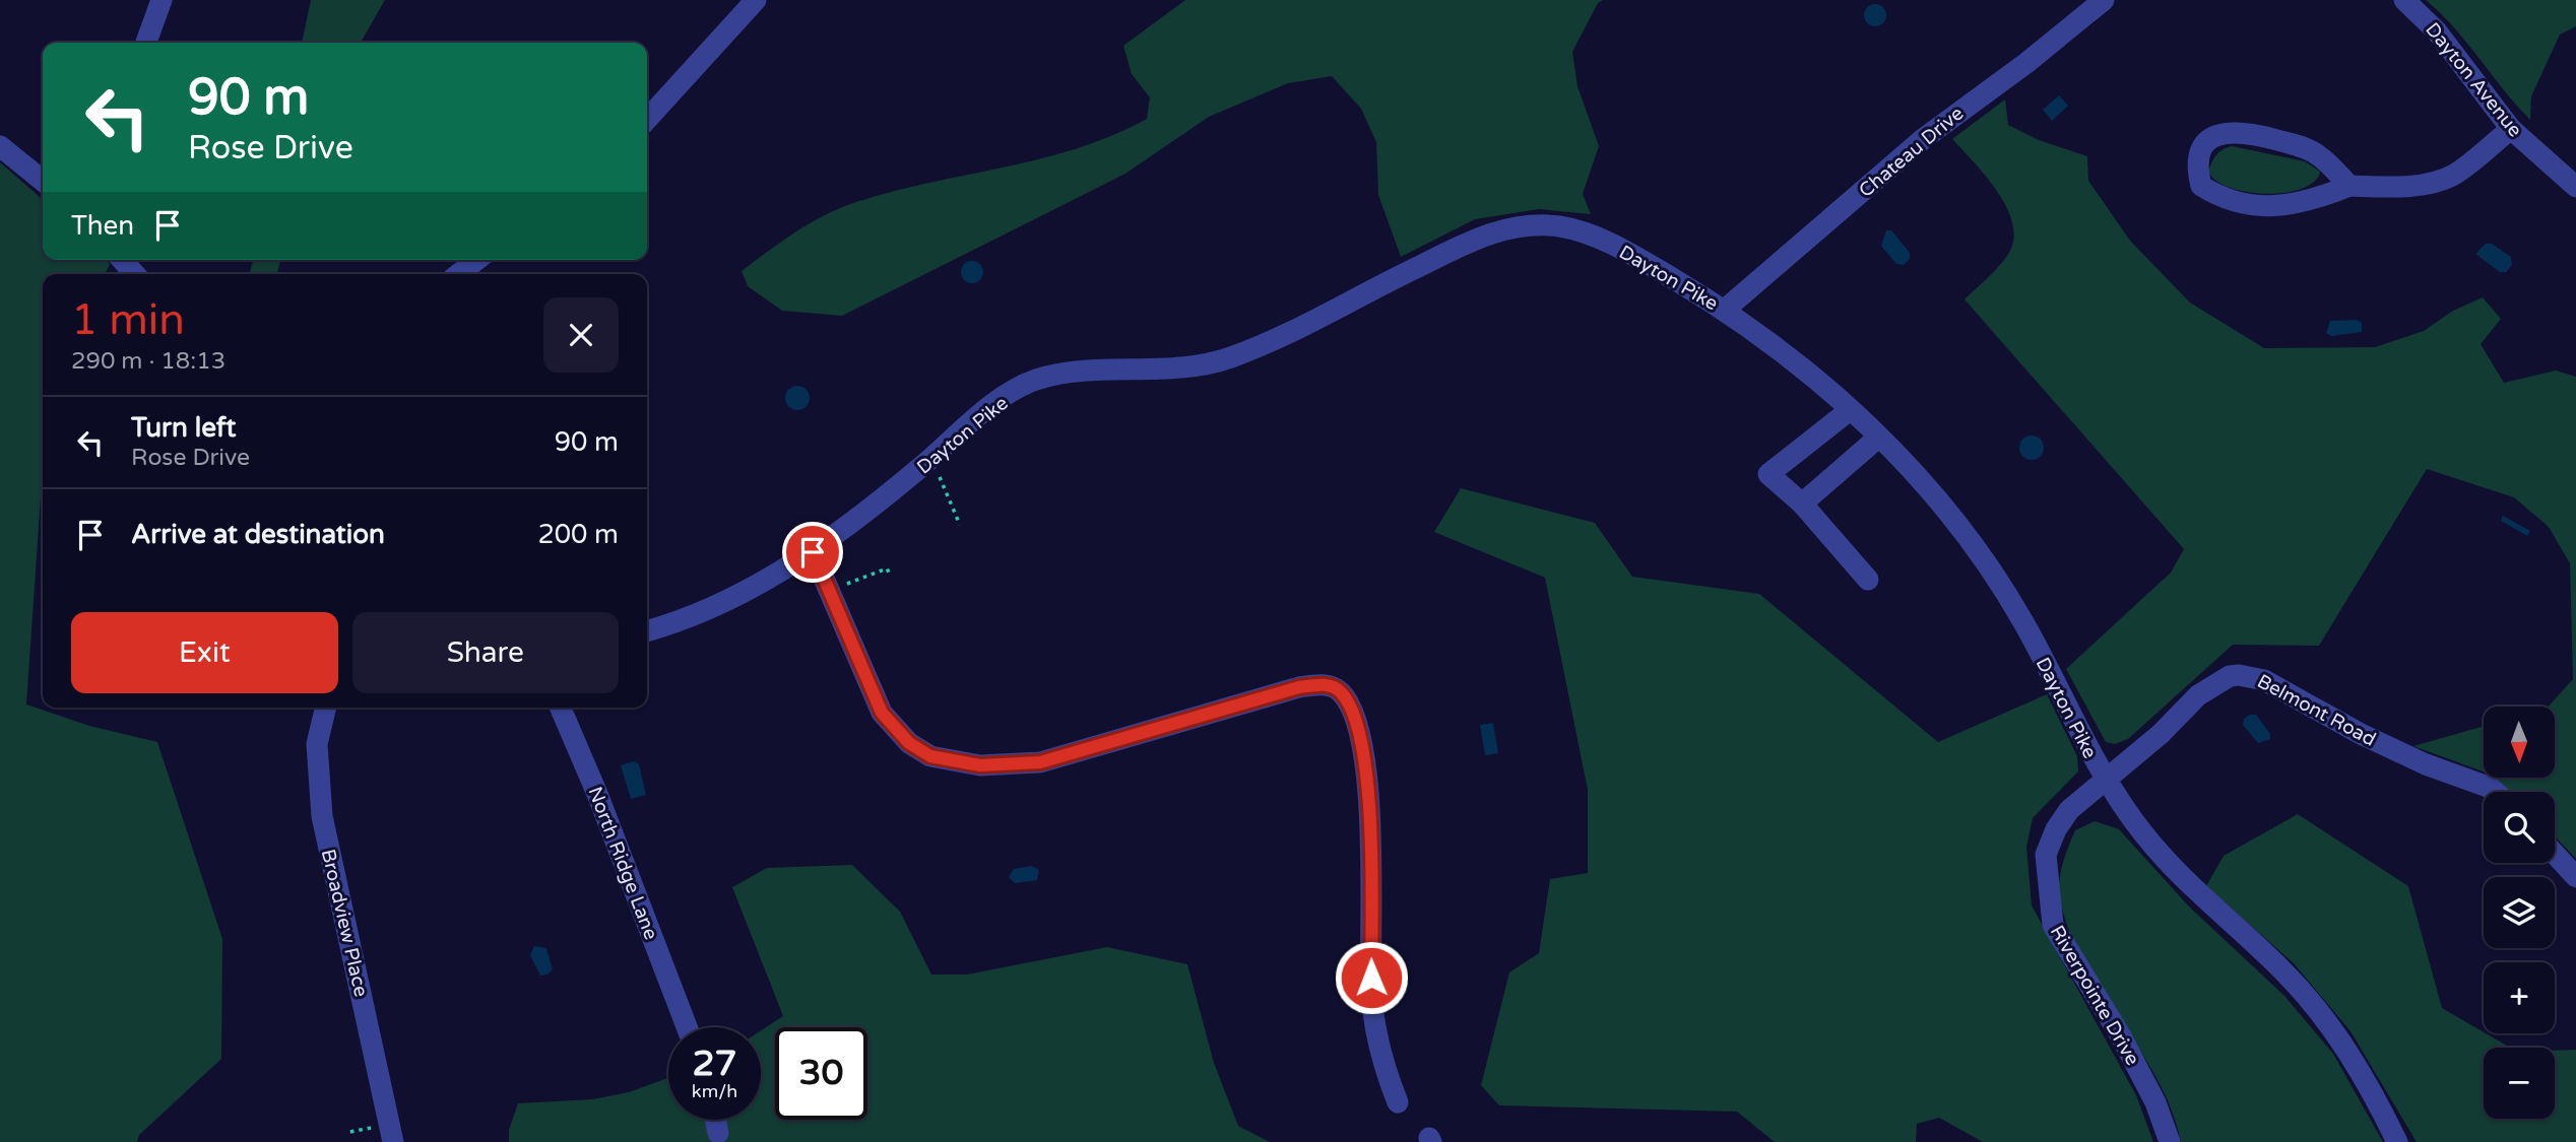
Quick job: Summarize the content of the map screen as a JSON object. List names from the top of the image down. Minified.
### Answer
{"streets":{"street":["Dayton Avenue","Chateau Drive","Dayton Pike","Belmont Road","North Ridge Lane","Broadview Place","Riverpointe Drive"]},"crossings":[["Chateau Drive","Dayton Pike"],["Dayton Pike","Belmont Road"],["Dayton Pike","Riverpointe Drive"],["Belmont Road","Riverpointe Drive"]],"north":"bottom","page":{"turn":["90 m","Rose Drive"],"then":"Then","heading":["1 min","290 m · 18:13"],"list":[{"name":"Turn left","note":"Rose Drive","value":"90 m"},{"name":"Arrive at destination","value":"200 m"}],"buttons":["Exit","Share"],"map_buttons":["+","−"],"speed":"27 km/h","limit":"30"}}
